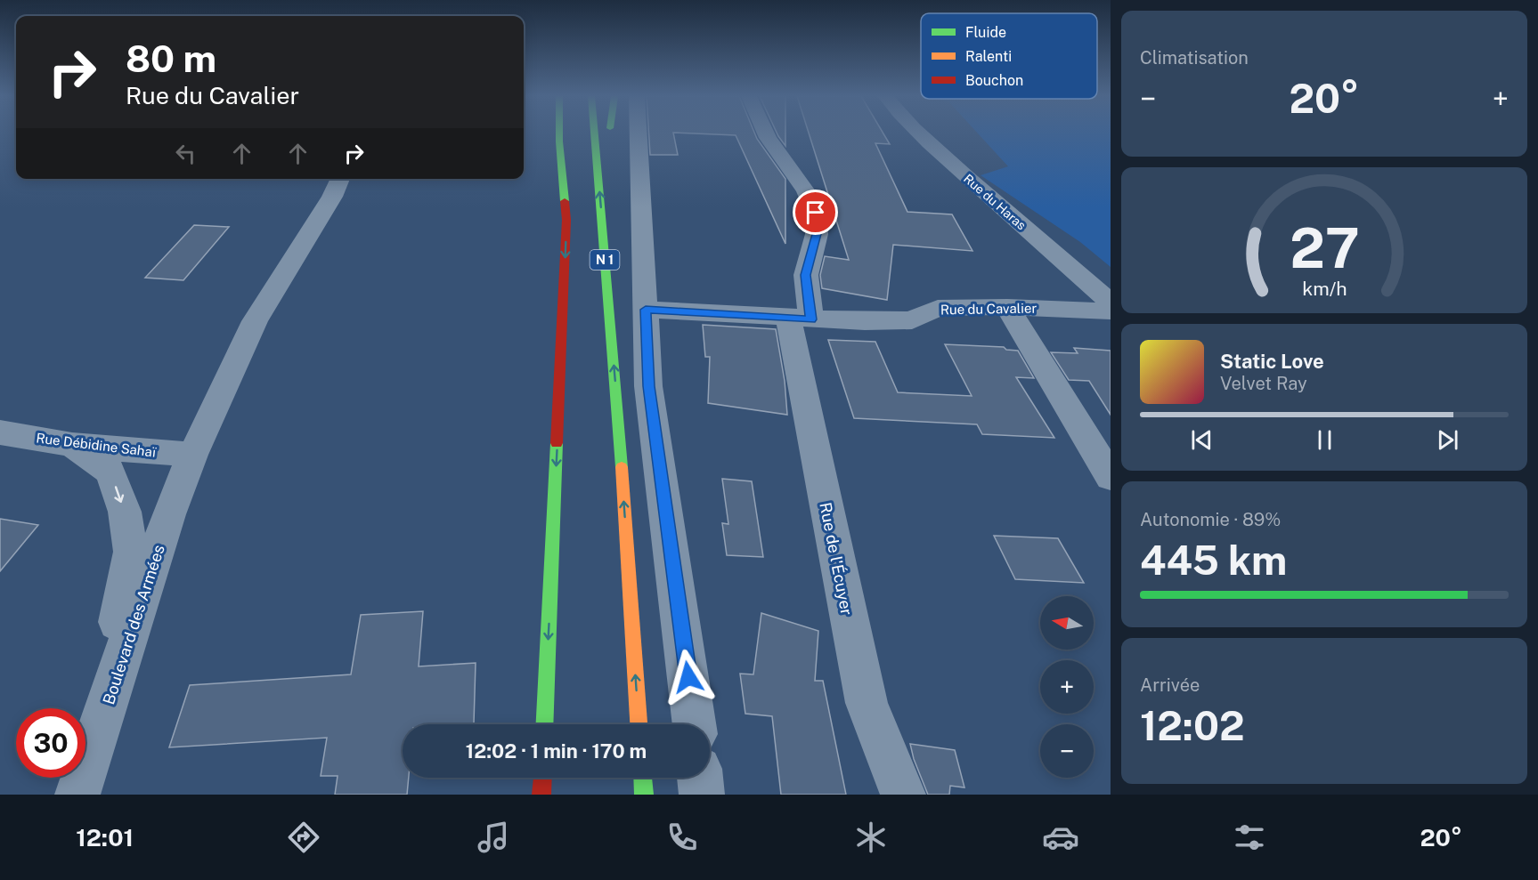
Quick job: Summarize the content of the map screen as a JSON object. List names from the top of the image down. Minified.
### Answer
{"streets":{"highway":["N 1"],"street":["Rue du Haras","Rue du Cavalier","Rue Débidine Sahaï","Rue de l'Écuyer","Boulevard des Armées"]},"crossings":[["Rue du Cavalier","Rue de l'Écuyer"],["Rue Débidine Sahaï","Boulevard des Armées"]],"legend":["Fluide","Ralenti","Bouchon"],"north":"left","page":{"tile":["Climatisation",["Autonomie · 89%","445 km"],["Arrivée","12:02"]],"turn":["80 m","Rue du Cavalier"],"heat":["−","20°","+"],"song":["Static Love","Velvet Ray"],"map_buttons":["+","−"],"limit":"30","trip":"12:02 · 1 min · 170 m","tabs":["12:01","20°"],"gauge":["27","km/h"]}}
